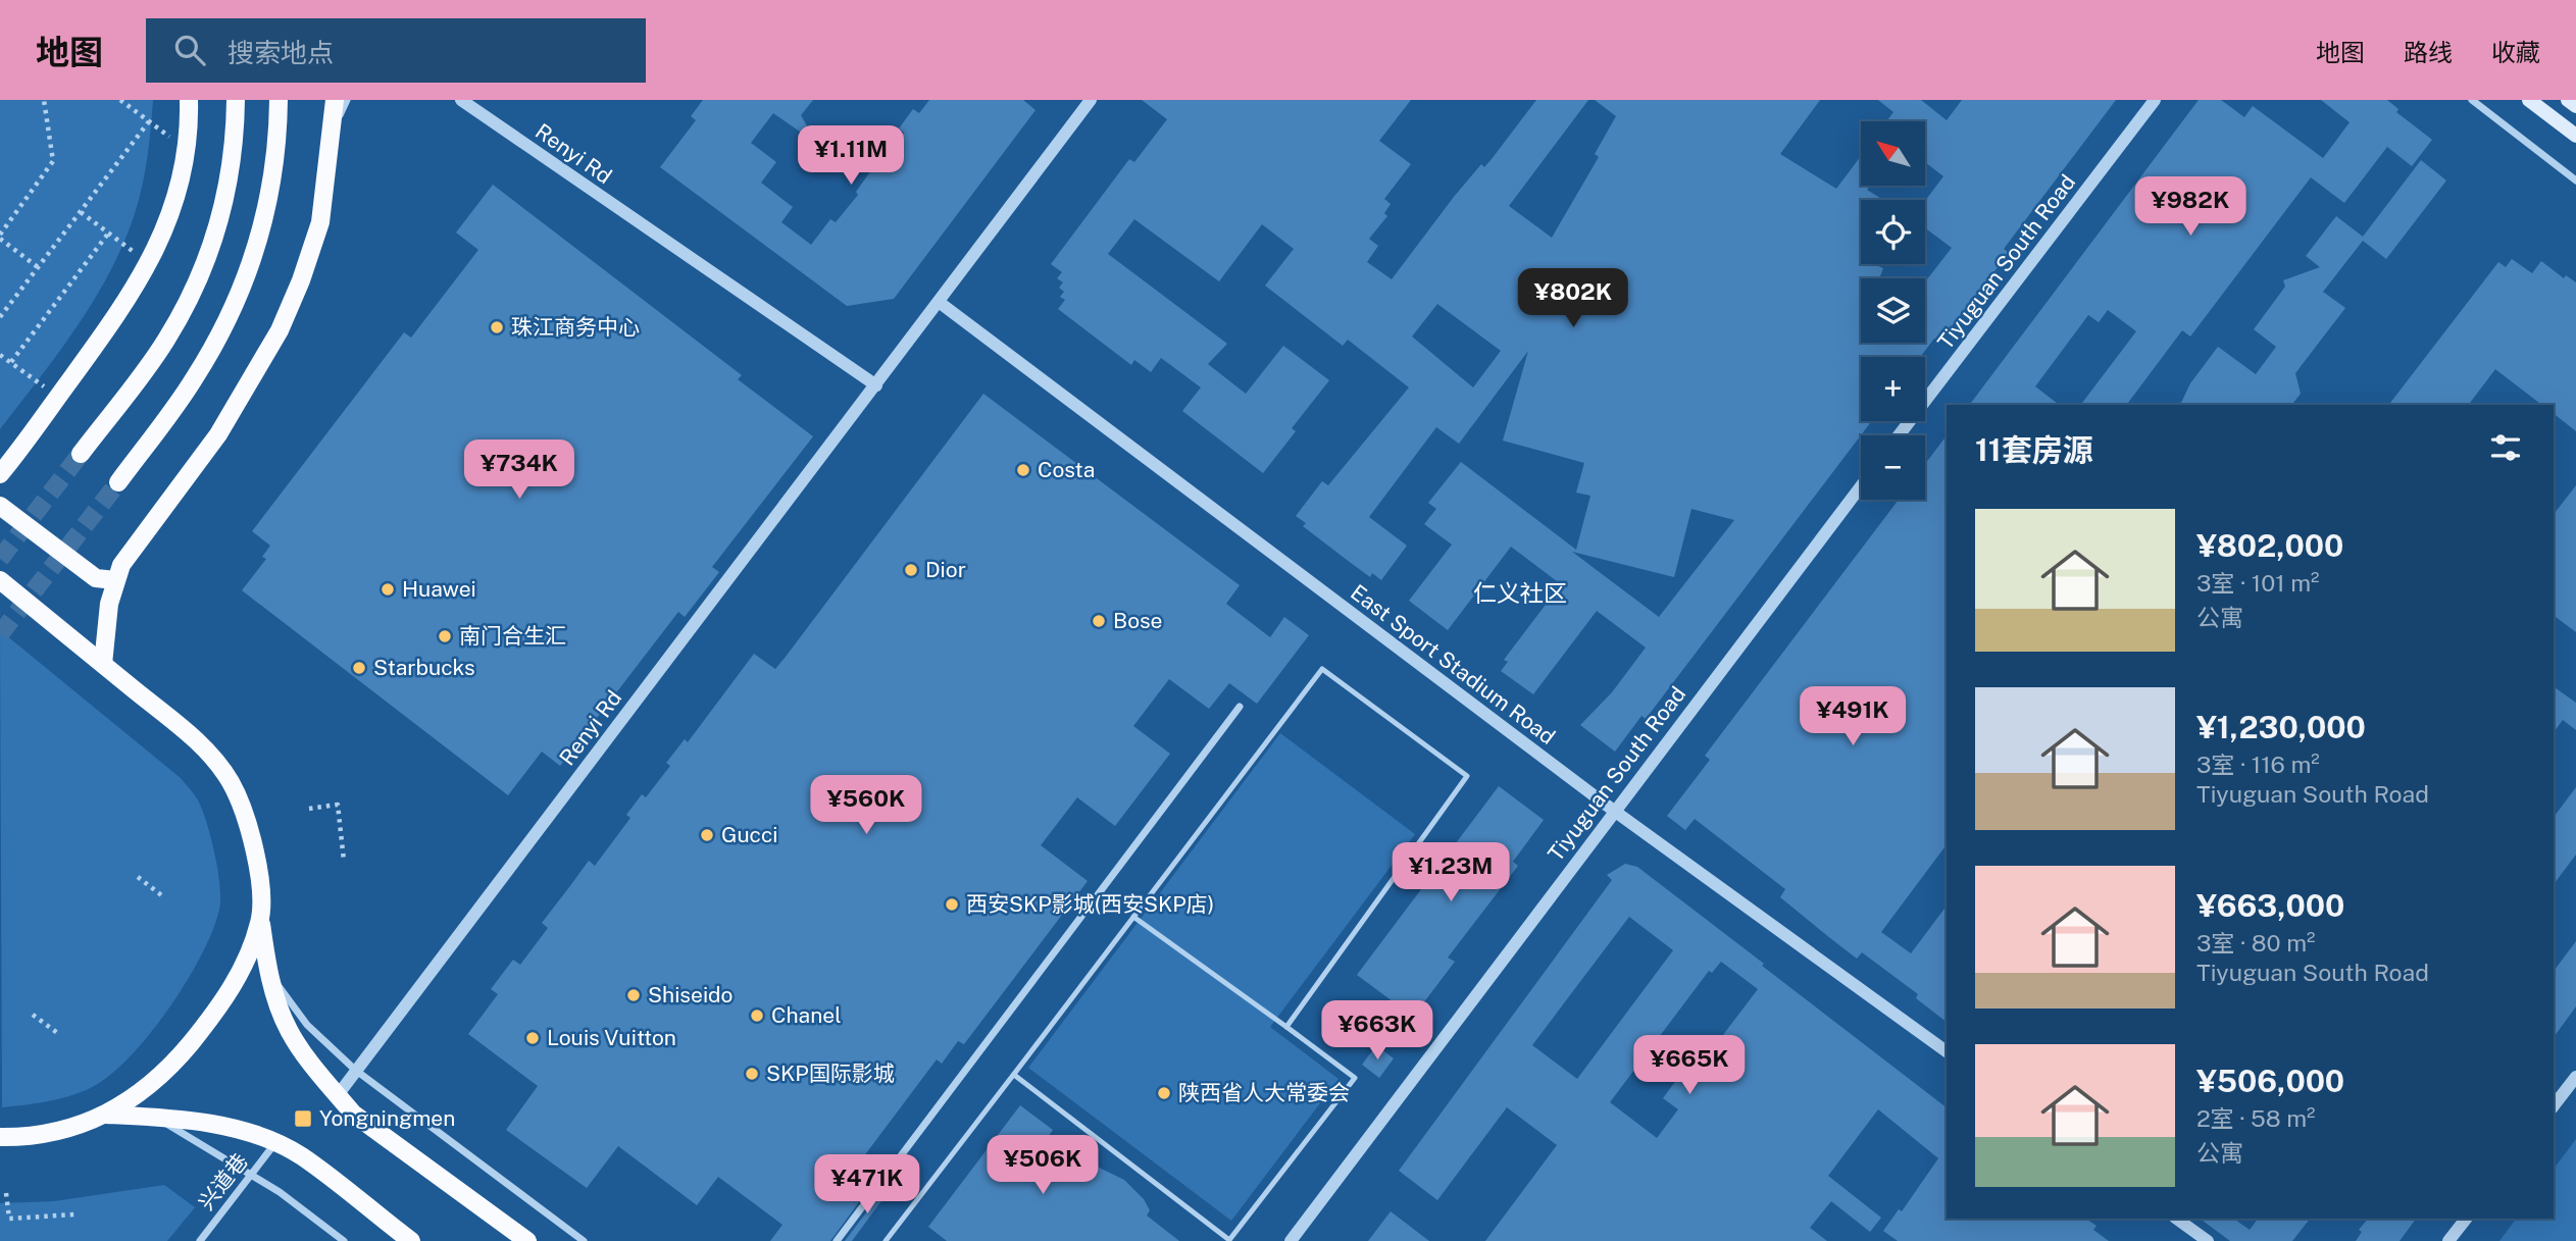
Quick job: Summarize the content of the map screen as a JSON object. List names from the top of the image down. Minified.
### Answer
{"streets":{"street":["Renyi Rd","Tiyuguan South Road","East Sport Stadium Road","兴道巷"]},"crossings":[["Renyi Rd","East Sport Stadium Road"],["Tiyuguan South Road","East Sport Stadium Road"]],"districts":["仁义社区"],"places":{"other":["珠江商务中心","Costa","Dior","Huawei","Bose","南门合生汇","Starbucks","Gucci","西安SKP影城(西安SKP店)","Shiseido","Chanel","Louis Vuitton","SKP国际影城","陕西省人大常委会"],"transit":["Yongningmen"]},"north":"top left","page":{"header":"地图","search":"搜索地点","nav":["地图","路线","收藏"],"map_buttons":["+","−"],"price":["¥1.11M","¥982K","¥802K","¥734K","¥491K","¥560K","¥1.23M","¥663K","¥665K","¥506K","¥471K"],"heading":"11套房源","list":[{"name":"¥802,000","note":"3室 · 101 m² · 公寓"},{"name":"¥1,230,000","note":"3室 · 116 m² · Tiyuguan South Road"},{"name":"¥663,000","note":"3室 · 80 m² · Tiyuguan South Road"},{"name":"¥506,000","note":"2室 · 58 m² · 公寓"}]}}
